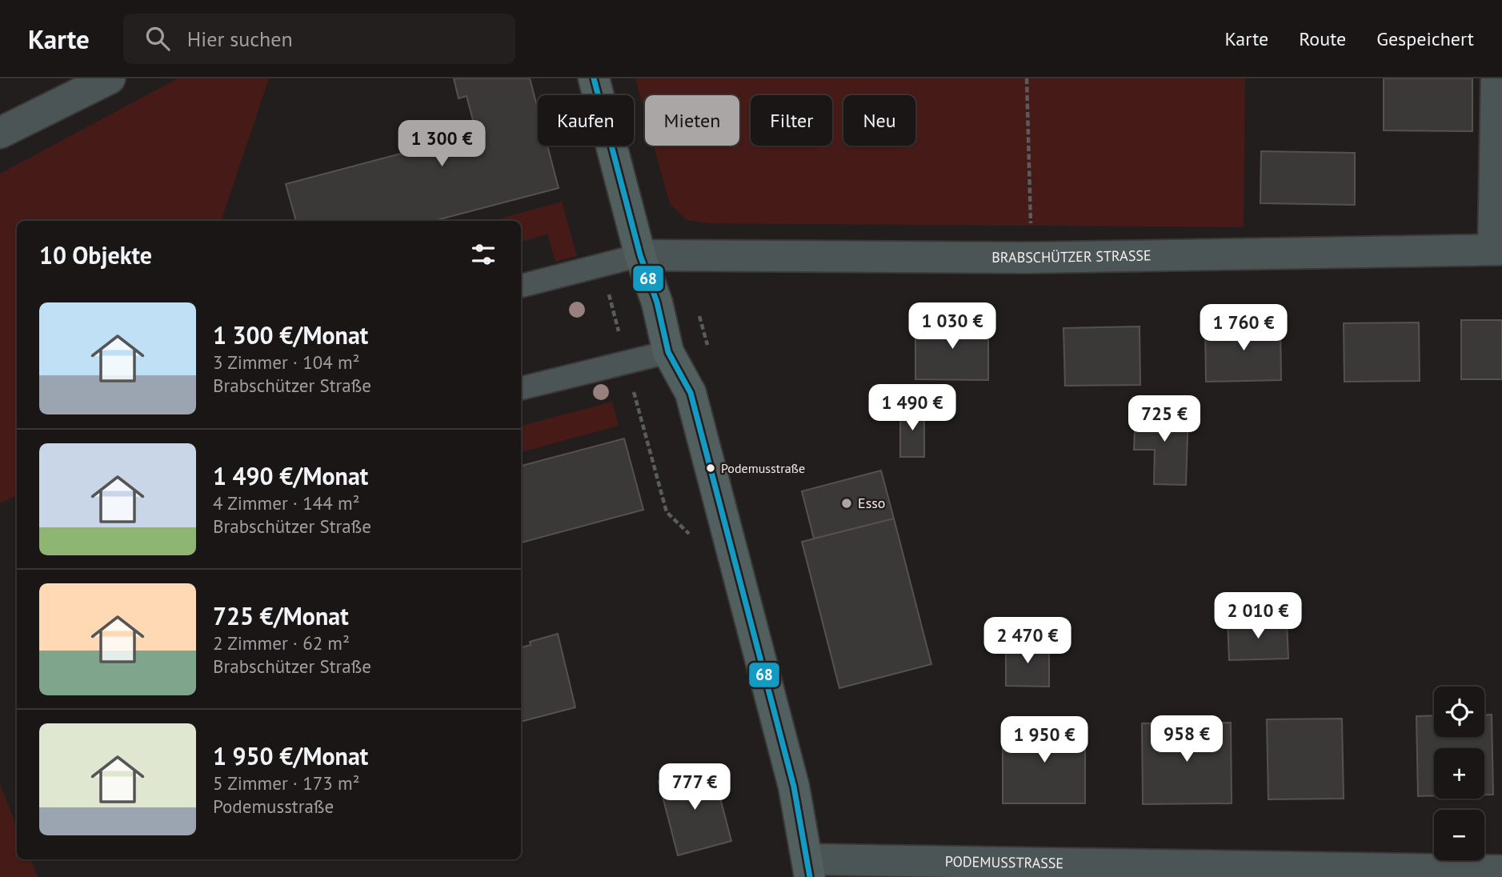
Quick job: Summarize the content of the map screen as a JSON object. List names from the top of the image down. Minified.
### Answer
{"streets":{"street":["BRABSCHÜTZER STRASSE","PODEMUSSTRASSE"]},"places":["Podemusstraße","Esso"],"lines":["transit line 68"],"page":{"header":"Karte","search":"Hier suchen","nav":["Karte","Route","Gespeichert"],"chip":["Kaufen","Mieten","Filter","Neu"],"price":["1 300 €","1 030 €","1 760 €","1 490 €","725 €","2 010 €","2 470 €","958 €","1 950 €","777 €"],"heading":"10 Objekte","list":[{"name":"1 300 €/Monat","note":"3 Zimmer · 104 m² · Brabschützer Straße"},{"name":"1 490 €/Monat","note":"4 Zimmer · 144 m² · Brabschützer Straße"},{"name":"725 €/Monat","note":"2 Zimmer · 62 m² · Brabschützer Straße"},{"name":"1 950 €/Monat","note":"5 Zimmer · 173 m² · Podemusstraße"}],"map_buttons":["+","−"]}}
